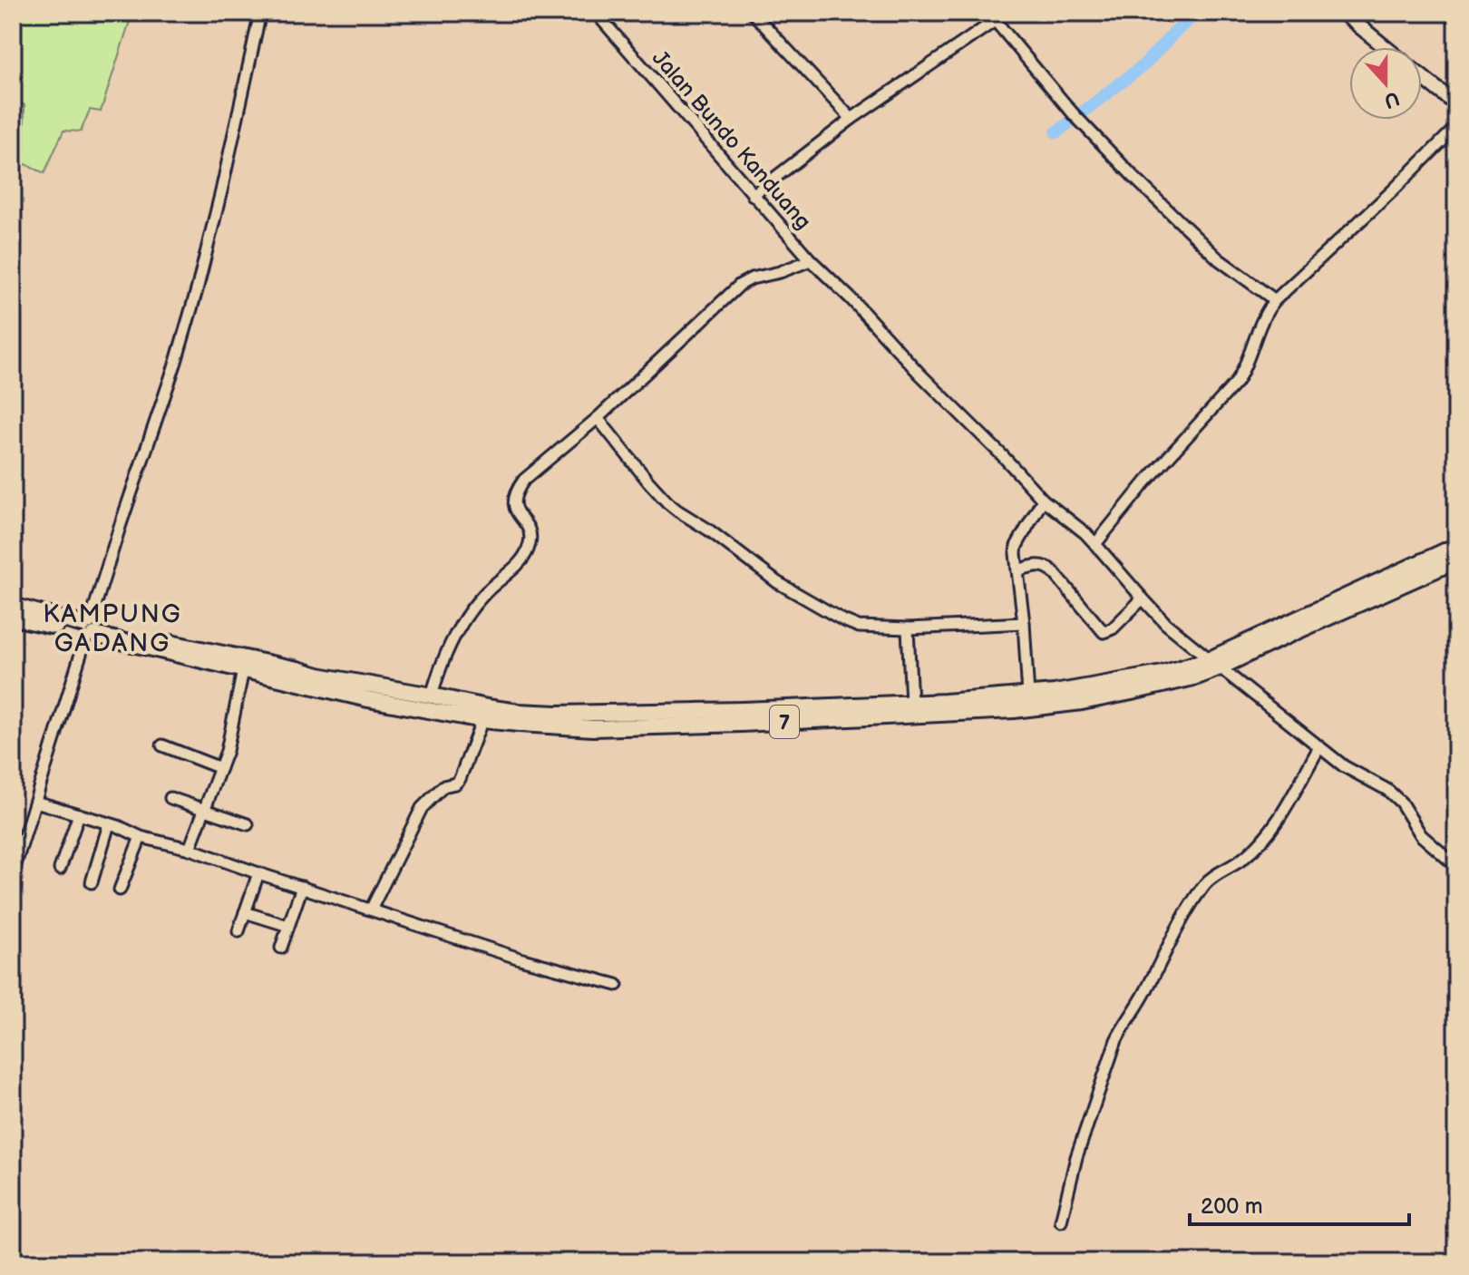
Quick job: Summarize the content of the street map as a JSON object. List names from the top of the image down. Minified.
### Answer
{"streets":{"highway":["7"],"street":["Jalan Bundo Kanduang"]},"crossings":[["Jalan Bundo Kanduang","7"]],"districts":["KAMPUNG GADANG"],"scale_bar":"200 m","north":"bottom"}
